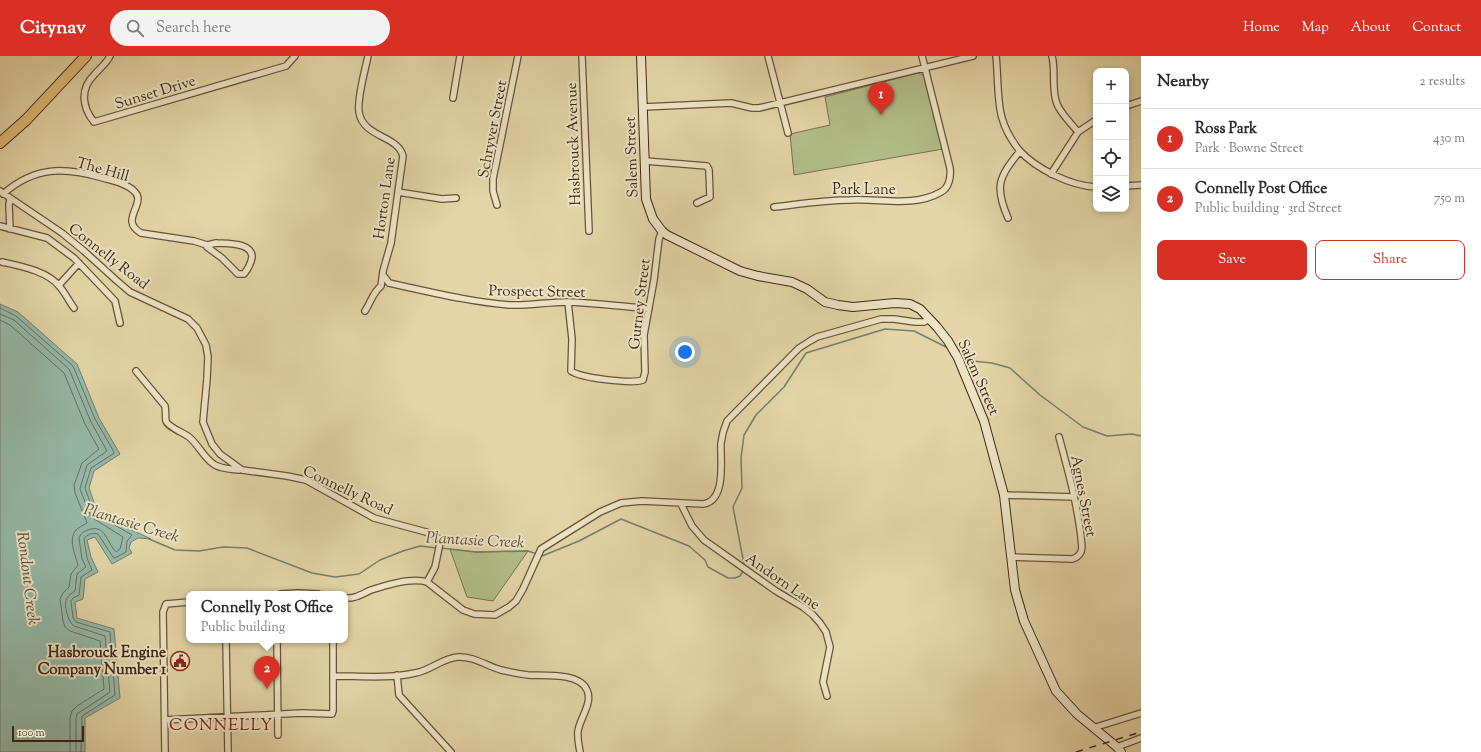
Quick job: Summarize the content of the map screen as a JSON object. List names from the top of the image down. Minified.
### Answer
{"streets":{"street":["Sunset Drive","Schryver Street","Hasbrouck Avenue","Salem Street","The Hill","Park Lane","Horton Lane","Connelly Road","Prospect Street","Gurney Street","Agnes Street","Andorn Lane"]},"crossings":[["Salem Street","Gurney Street"],["Salem Street","Agnes Street"],["The Hill","Connelly Road"],["Horton Lane","Prospect Street"],["Prospect Street","Gurney Street"]],"districts":["CONNELLY"],"water":["Plantasie Creek","Rondout Creek"],"places":{"public building":["Hasbrouck Engine Company Number 1"]},"scale_bar":"100 m","page":{"header":"Citynav","search":"Search here","nav":["Home","Map","About","Contact"],"heading":["Nearby","2 results"],"map_buttons":["+","−"],"pins":["1","2"],"list":[{"mark":"1","name":"Ross Park","note":"Park · Bowne Street","value":"430 m"},{"mark":"2","name":"Connelly Post Office","note":"Public building · 3rd Street","value":"750 m"}],"buttons":["Save","Share"],"popup":["Connelly Post Office","Public building"],"scale":"100 m"}}
